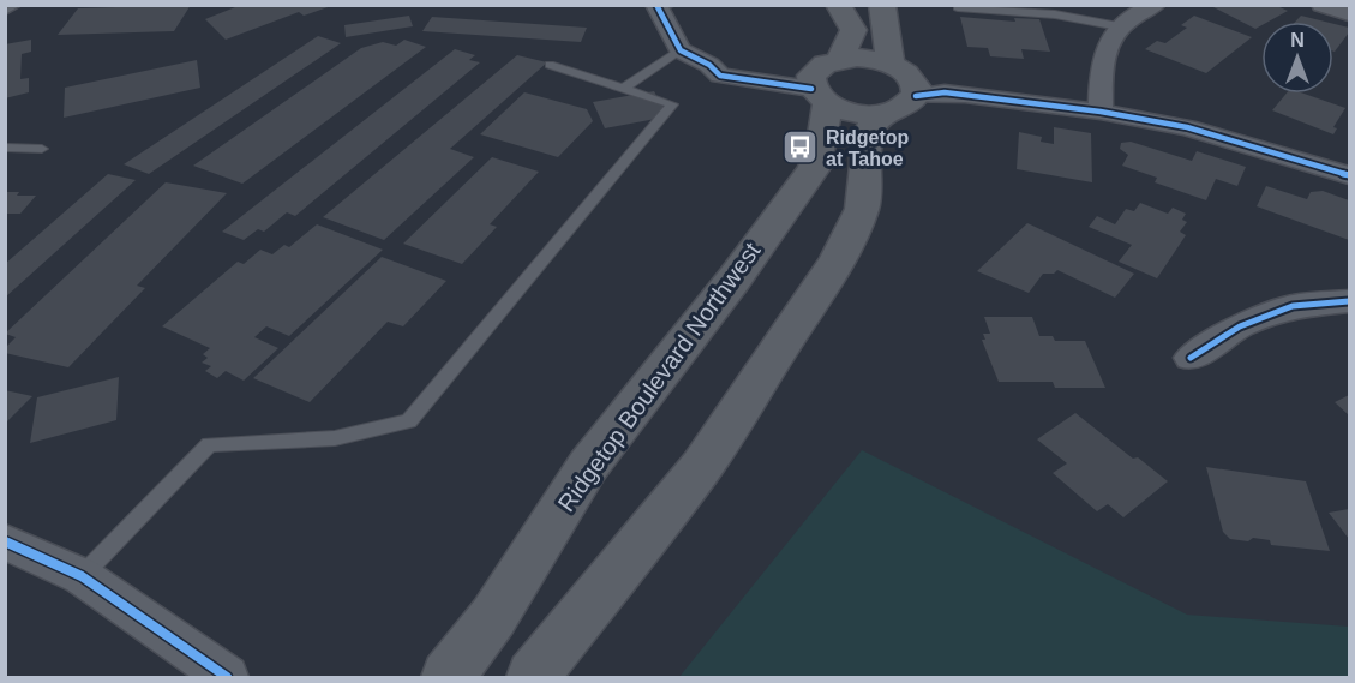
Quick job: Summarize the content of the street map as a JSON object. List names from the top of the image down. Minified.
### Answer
{"streets":{"main road":["Ridgetop Boulevard Northwest"]},"places":{"bus stop":["Ridgetop at Tahoe"]},"north":"top"}
